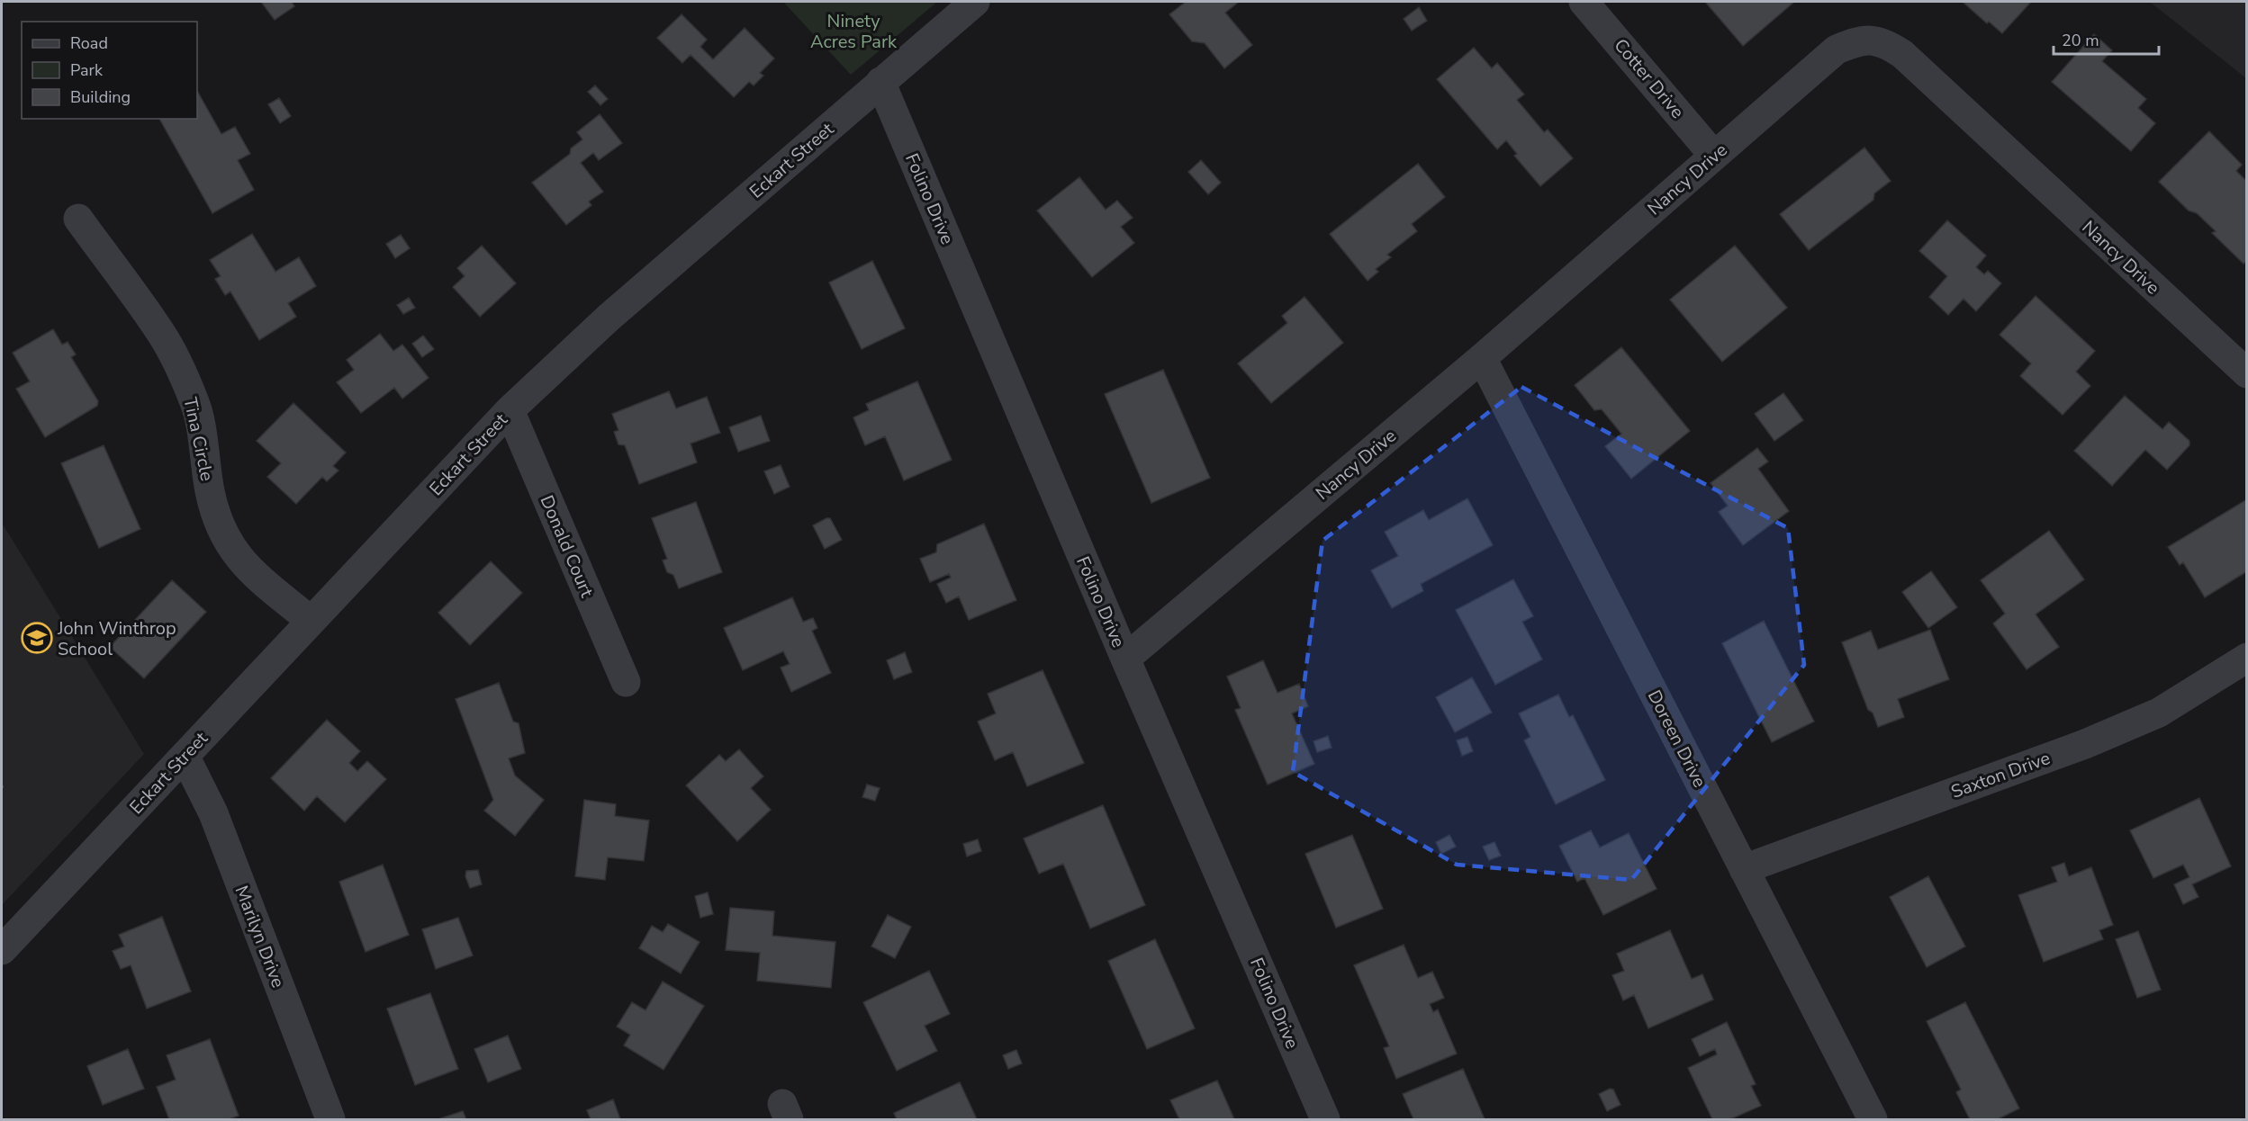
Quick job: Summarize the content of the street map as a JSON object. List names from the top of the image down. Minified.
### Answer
{"streets":{"street":["Cotter Drive","Eckart Street","Nancy Drive","Folino Drive","Tina Circle","Donald Court","Doreen Drive","Saxton Drive","Marilyn Drive"]},"crossings":[["Cotter Drive","Nancy Drive"],["Eckart Street","Folino Drive"],["Eckart Street","Tina Circle"],["Eckart Street","Donald Court"],["Eckart Street","Marilyn Drive"],["Nancy Drive","Folino Drive"],["Nancy Drive","Doreen Drive"],["Doreen Drive","Saxton Drive"]],"parks":["Ninety Acres Park"],"places":{"school or university":["John Winthrop School"]},"legend":["Road","Park","Building"],"scale_bar":"20 m"}
